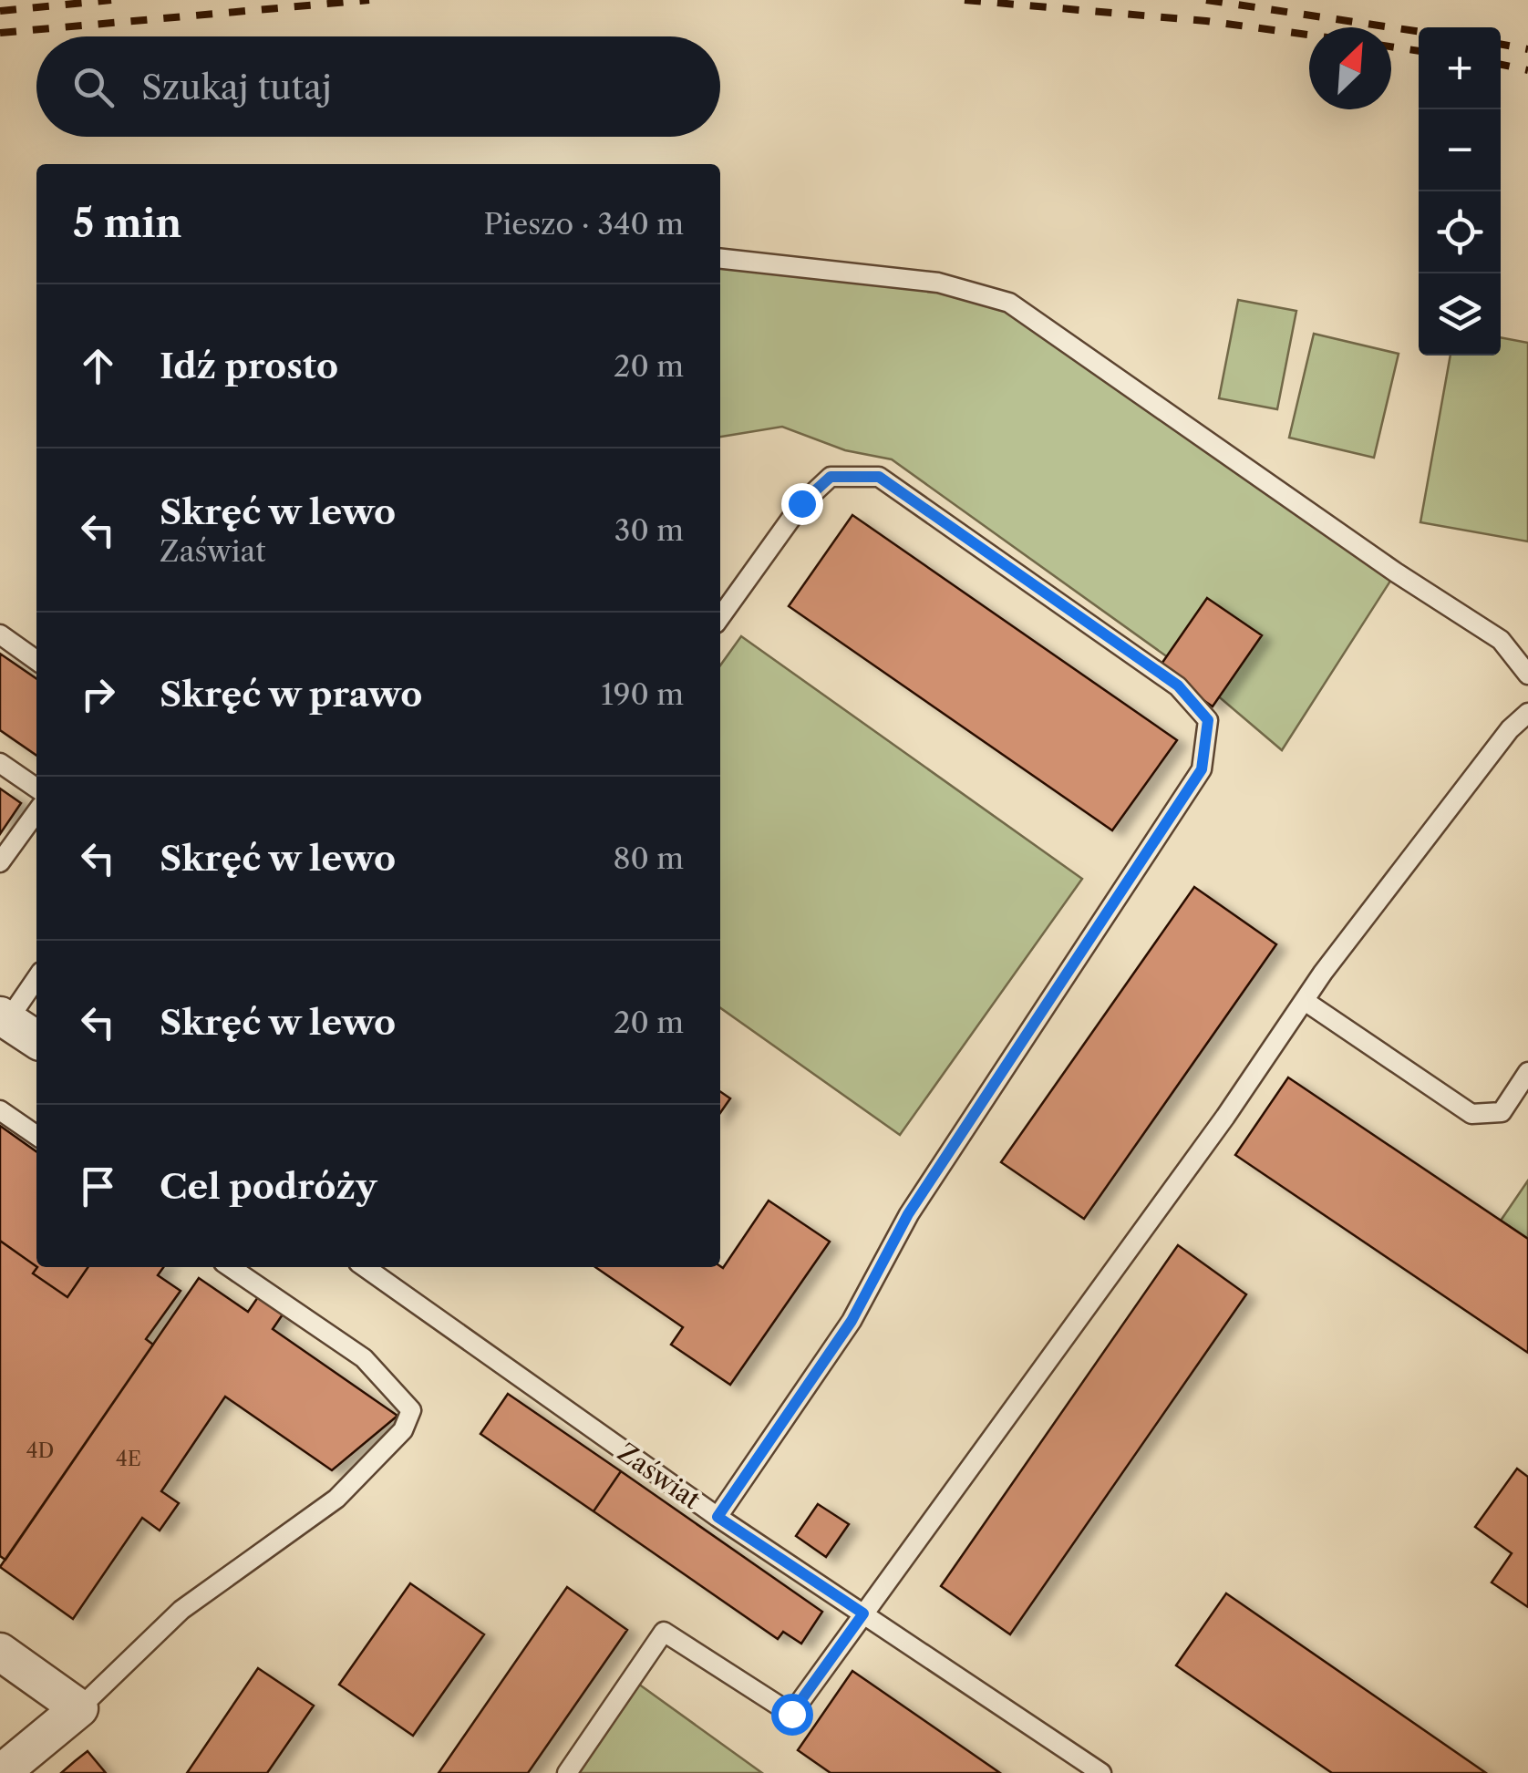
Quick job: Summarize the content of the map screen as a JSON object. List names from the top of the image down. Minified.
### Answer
{"streets":{"lane":["Zaświat"]},"house_numbers":["4D","4E"],"north":"top right","page":{"map_buttons":["+","−"],"search":"Szukaj tutaj","heading":["5 min","Pieszo · 340 m"],"list":[["Idź prosto","20 m"],["Skręć w lewo","Zaświat","30 m"],["Skręć w prawo","190 m"],["Skręć w lewo","80 m"],["Skręć w lewo","20 m"],"Cel podróży"]}}
